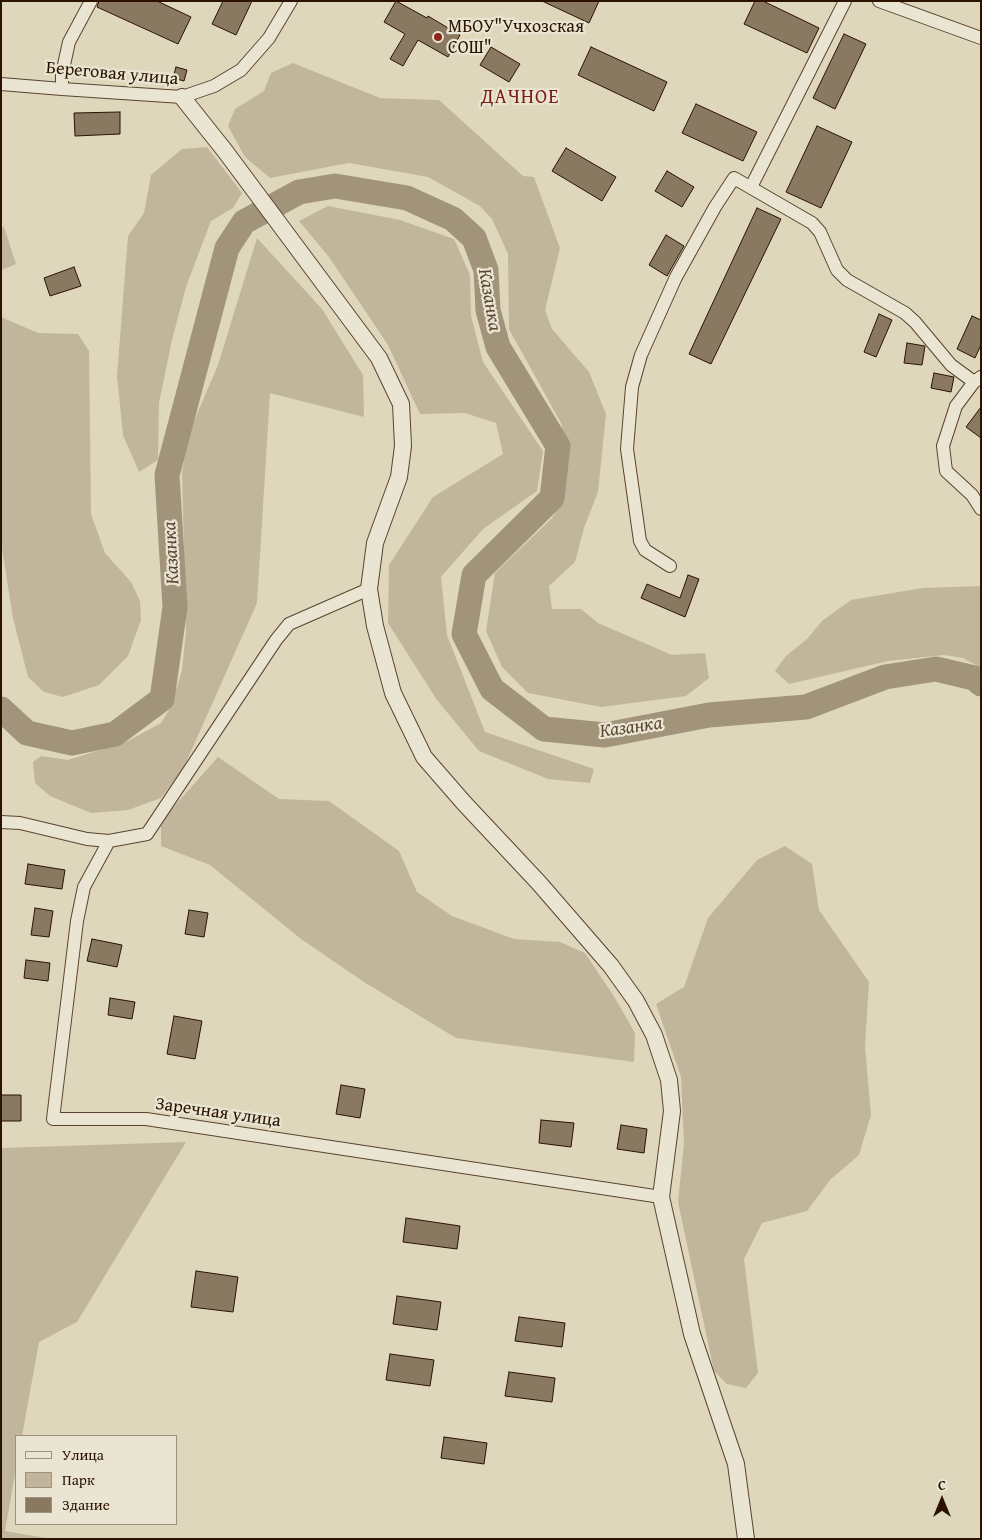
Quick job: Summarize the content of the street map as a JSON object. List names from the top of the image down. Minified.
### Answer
{"streets":{"street":["Береговая улица","Заречная улица"]},"crossings":[["Береговая улица","Заречная улица"]],"districts":["ДАЧНОЕ"],"water":["Казанка"],"places":["МБОУ\"Учхозская СОШ\""],"legend":["Улица","Парк","Здание"],"north":"top"}
